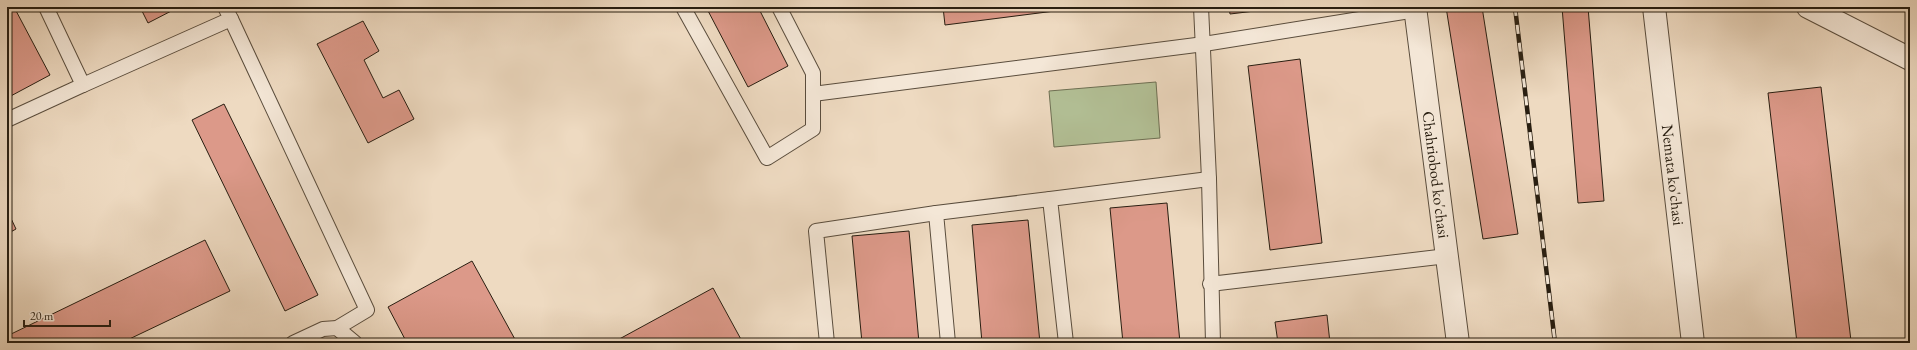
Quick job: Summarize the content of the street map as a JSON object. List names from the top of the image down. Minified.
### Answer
{"streets":{"street":["Chahriobod ko'chasi","Nemata ko'chasi"]},"scale_bar":"20 m"}
